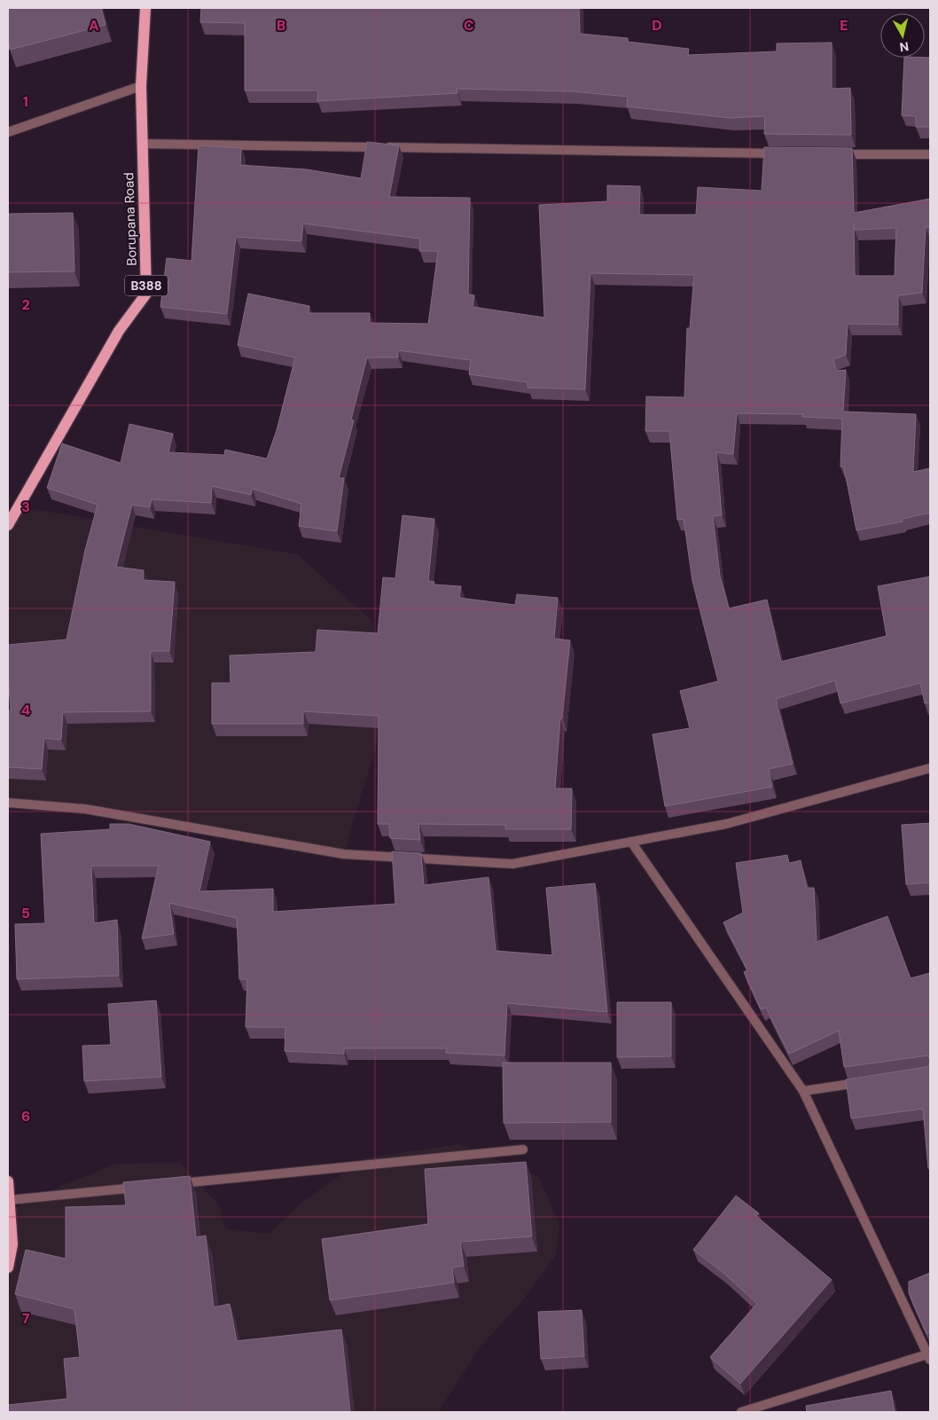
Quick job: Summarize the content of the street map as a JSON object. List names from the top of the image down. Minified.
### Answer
{"streets":{"main road":["Borupana Road","B388"]},"north":"bottom","grid":{"columns":["A","B","C","D","E"],"rows":["1","2","3","4","5","6","7"]}}
